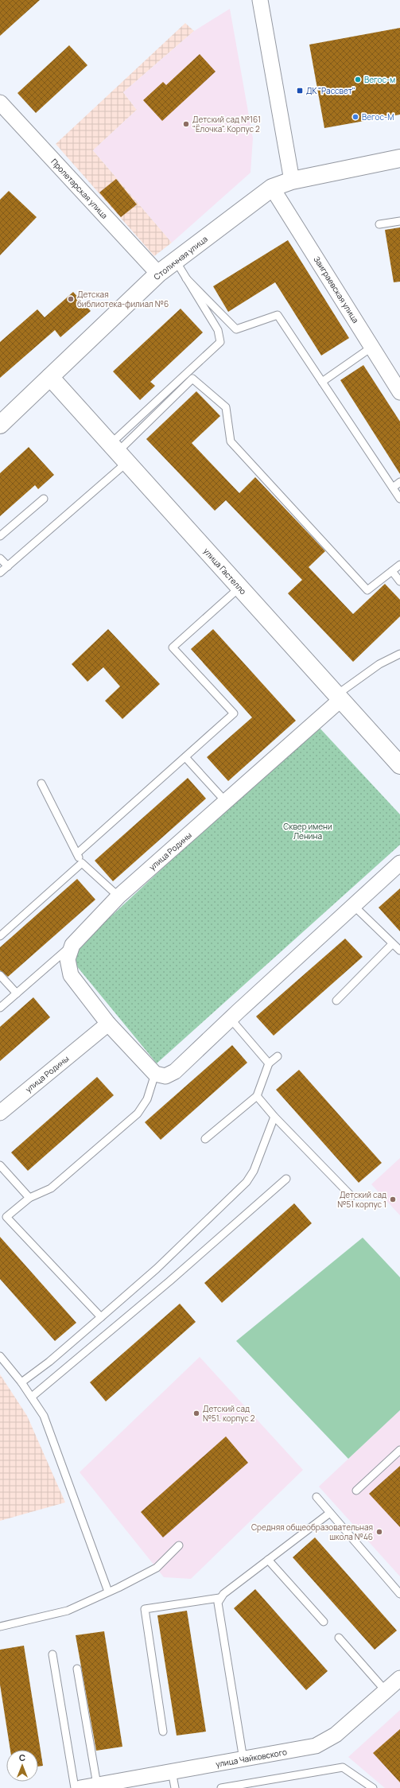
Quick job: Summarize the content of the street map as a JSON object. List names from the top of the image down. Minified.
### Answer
{"streets":{"street":["Пролетарская улица","Столичная улица","Заиграевская улица","улица Гастелло","улица Родины","улица Чайковского"]},"crossings":[["Пролетарская улица","Столичная улица"],["Столичная улица","Заиграевская улица"],["Столичная улица","улица Гастелло"],["улица Гастелло","улица Родины"]],"parks":["Сквер имени Ленина"],"places":{"other":["Вегос-м","Вегос-М","Детский сад №161 \"Ёлочка\". Корпус 2","Детская библиотека-филиал №6","Детский сад №51 корпус 1","Детский сад №51. корпус 2","Средняя общеобразовательная школа №46"],"transit":["ДК \"Рассвет\""]},"north":"top"}
